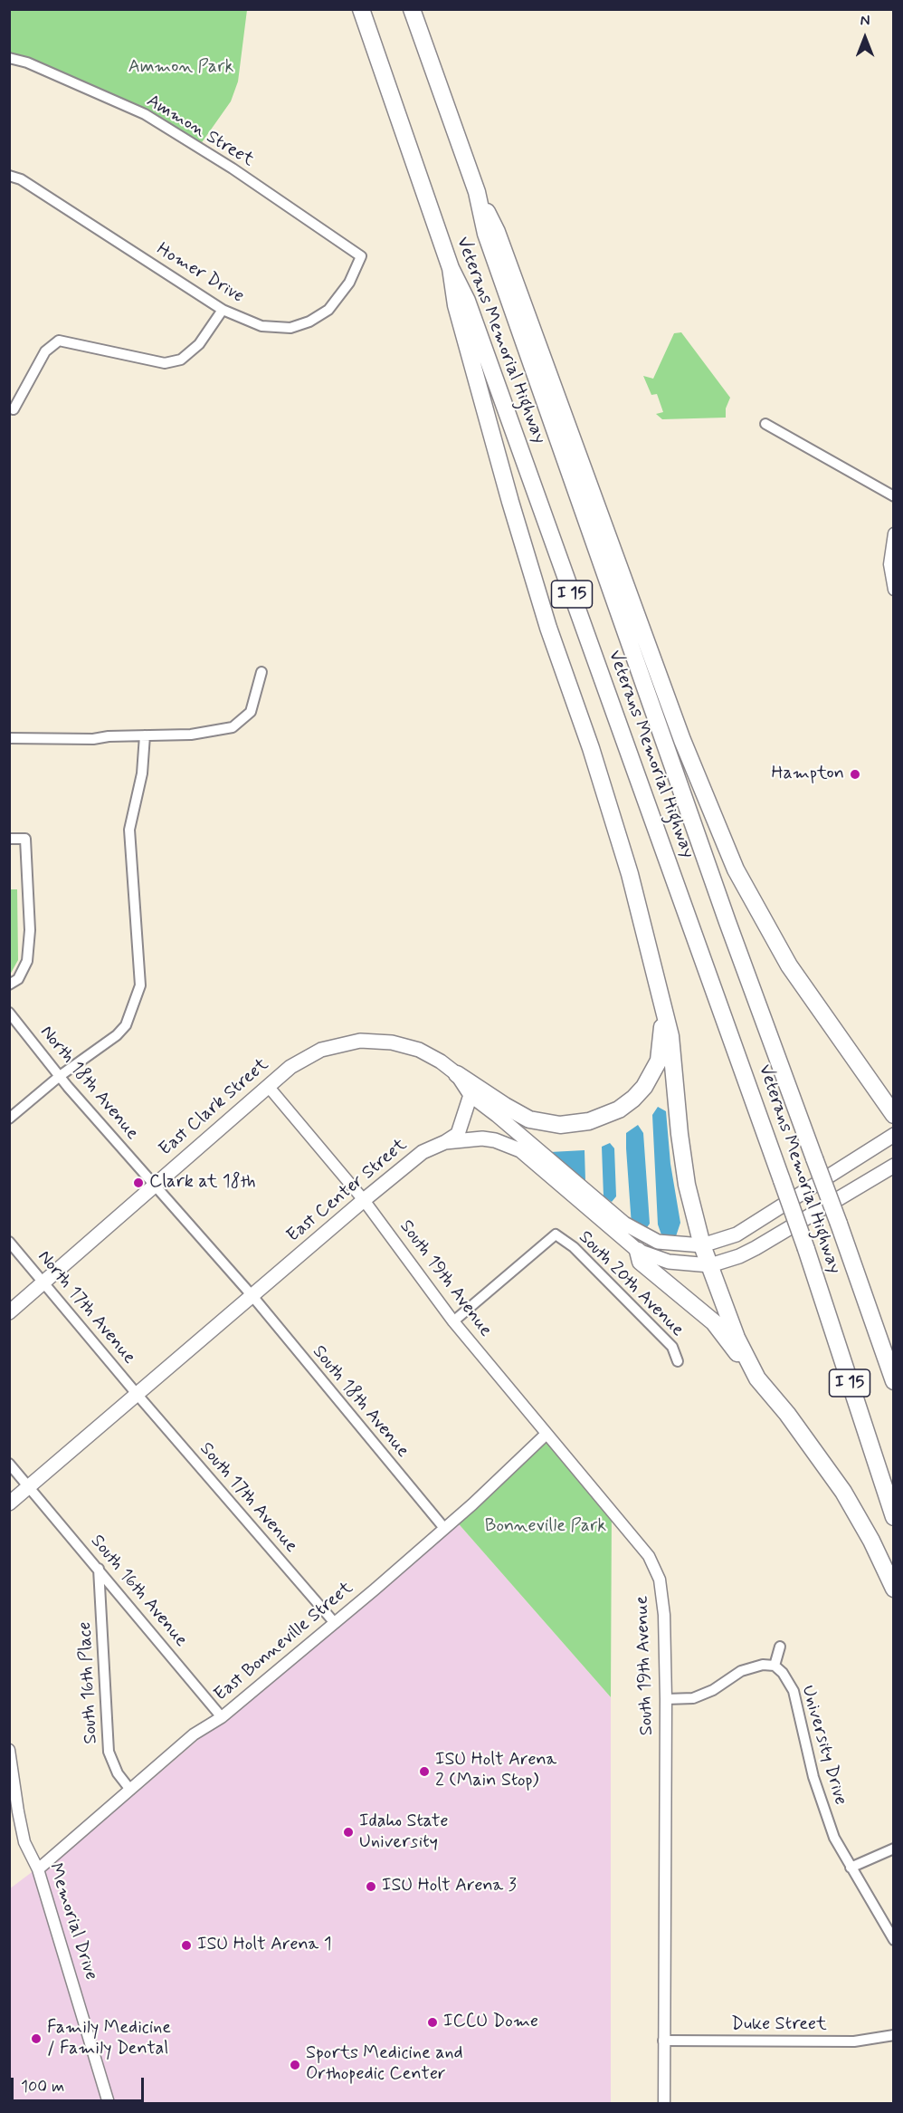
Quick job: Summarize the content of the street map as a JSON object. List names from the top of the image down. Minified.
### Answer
{"streets":{"highway":["Veterans Memorial Highway","I 15"],"main road":["East Clark Street","East Center Street"],"street":["Ammon Street","Homer Drive","North 18th Avenue","South 19th Avenue","South 20th Avenue","North 17th Avenue","South 18th Avenue","South 17th Avenue","South 16th Avenue","East Bonneville Street","South 16th Place","University Drive","Memorial Drive","Duke Street"]},"crossings":[["Ammon Street","Homer Drive"],["North 18th Avenue","East Clark Street"],["North 18th Avenue","East Center Street"],["North 18th Avenue","South 18th Avenue"],["East Clark Street","South 19th Avenue"],["East Clark Street","North 17th Avenue"],["East Center Street","South 19th Avenue"],["East Center Street","North 17th Avenue"],["East Center Street","South 18th Avenue"],["East Center Street","South 17th Avenue"],["East Center Street","South 16th Avenue"],["South 19th Avenue","South 20th Avenue"],["South 19th Avenue","East Bonneville Street"],["South 19th Avenue","Duke Street"],["North 17th Avenue","South 17th Avenue"],["South 18th Avenue","East Bonneville Street"],["South 17th Avenue","East Bonneville Street"],["South 16th Avenue","East Bonneville Street"],["South 16th Avenue","South 16th Place"],["East Bonneville Street","South 16th Place"],["East Bonneville Street","Memorial Drive"]],"parks":["Ammon Park","Bonneville Park"],"places":["Hampton","Clark at 18th","ISU Holt Arena 2 (Main Stop)","Idaho State University","ISU Holt Arena 3","ISU Holt Arena 1","ICCU Dome","Family Medicine / Family Dental","Sports Medicine and Orthopedic Center"],"scale_bar":"100 m","north":"top"}
